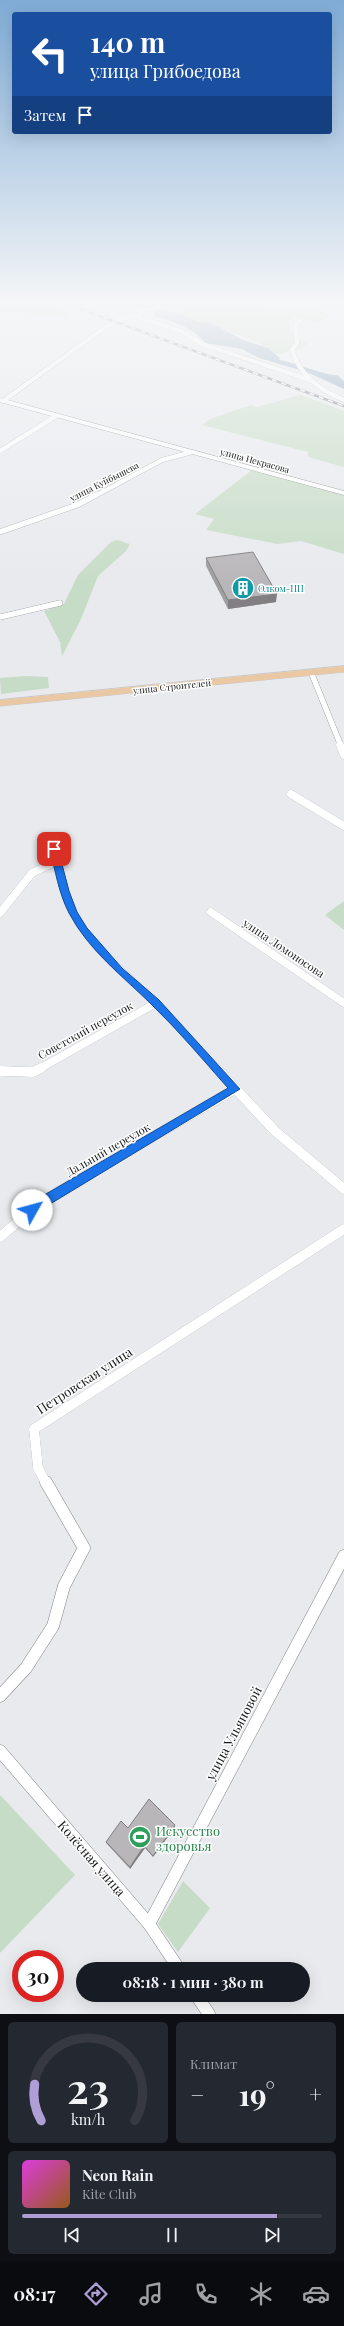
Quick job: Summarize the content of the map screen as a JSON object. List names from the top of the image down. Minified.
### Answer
{"streets":{"main road":["улица Строителей"],"street":["улица Некрасова","улица Куйбышева","улица Ломоносова","Советский переулок","Дальний переулок","Петровская улица","улица Ульяновой","Колёсная улица"]},"crossings":[["улица Некрасова","улица Куйбышева"],["улица Ульяновой","Колёсная улица"]],"places":{"building":["Олком-НН"],"sports":["Искусство здоровья"]},"page":{"turn":["140 m","улица Грибоедова"],"then":"Затем","limit":"30","trip":"08:18 · 1 мин · 380 m","tile":"Климат","heat":["−","19°","+"],"song":["Neon Rain","Kite Club"],"tabs":"08:17","gauge":["23","km/h"]}}
